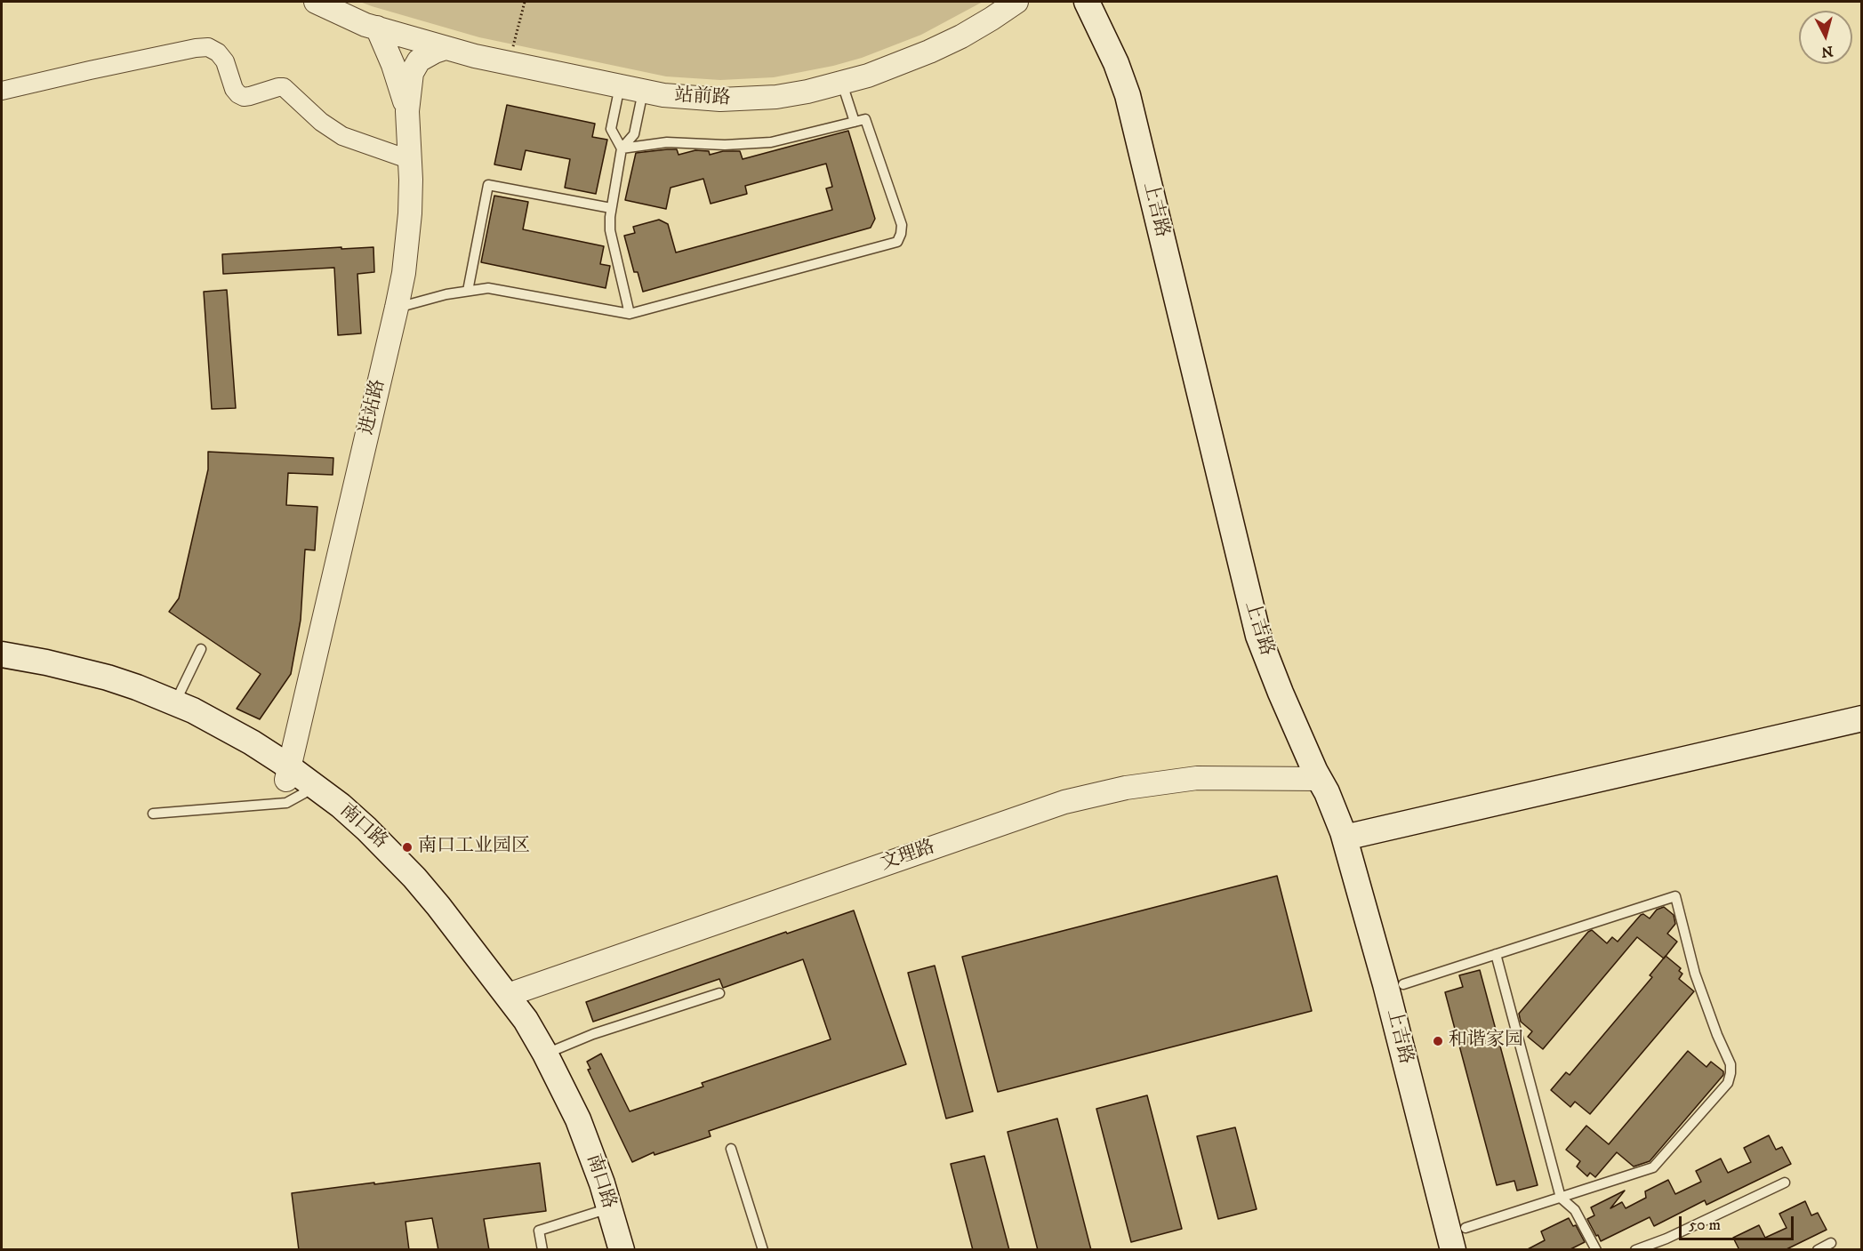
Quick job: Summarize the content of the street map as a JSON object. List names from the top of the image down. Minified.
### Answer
{"streets":{"main road":["上吉路","南口路"],"street":["站前路","进站路","文理路"]},"crossings":[["站前路","进站路"],["上吉路","文理路"],["进站路","南口路"],["南口路","文理路"]],"places":["南口工业园区","和谐家园"],"scale_bar":"50 m","north":"bottom"}
